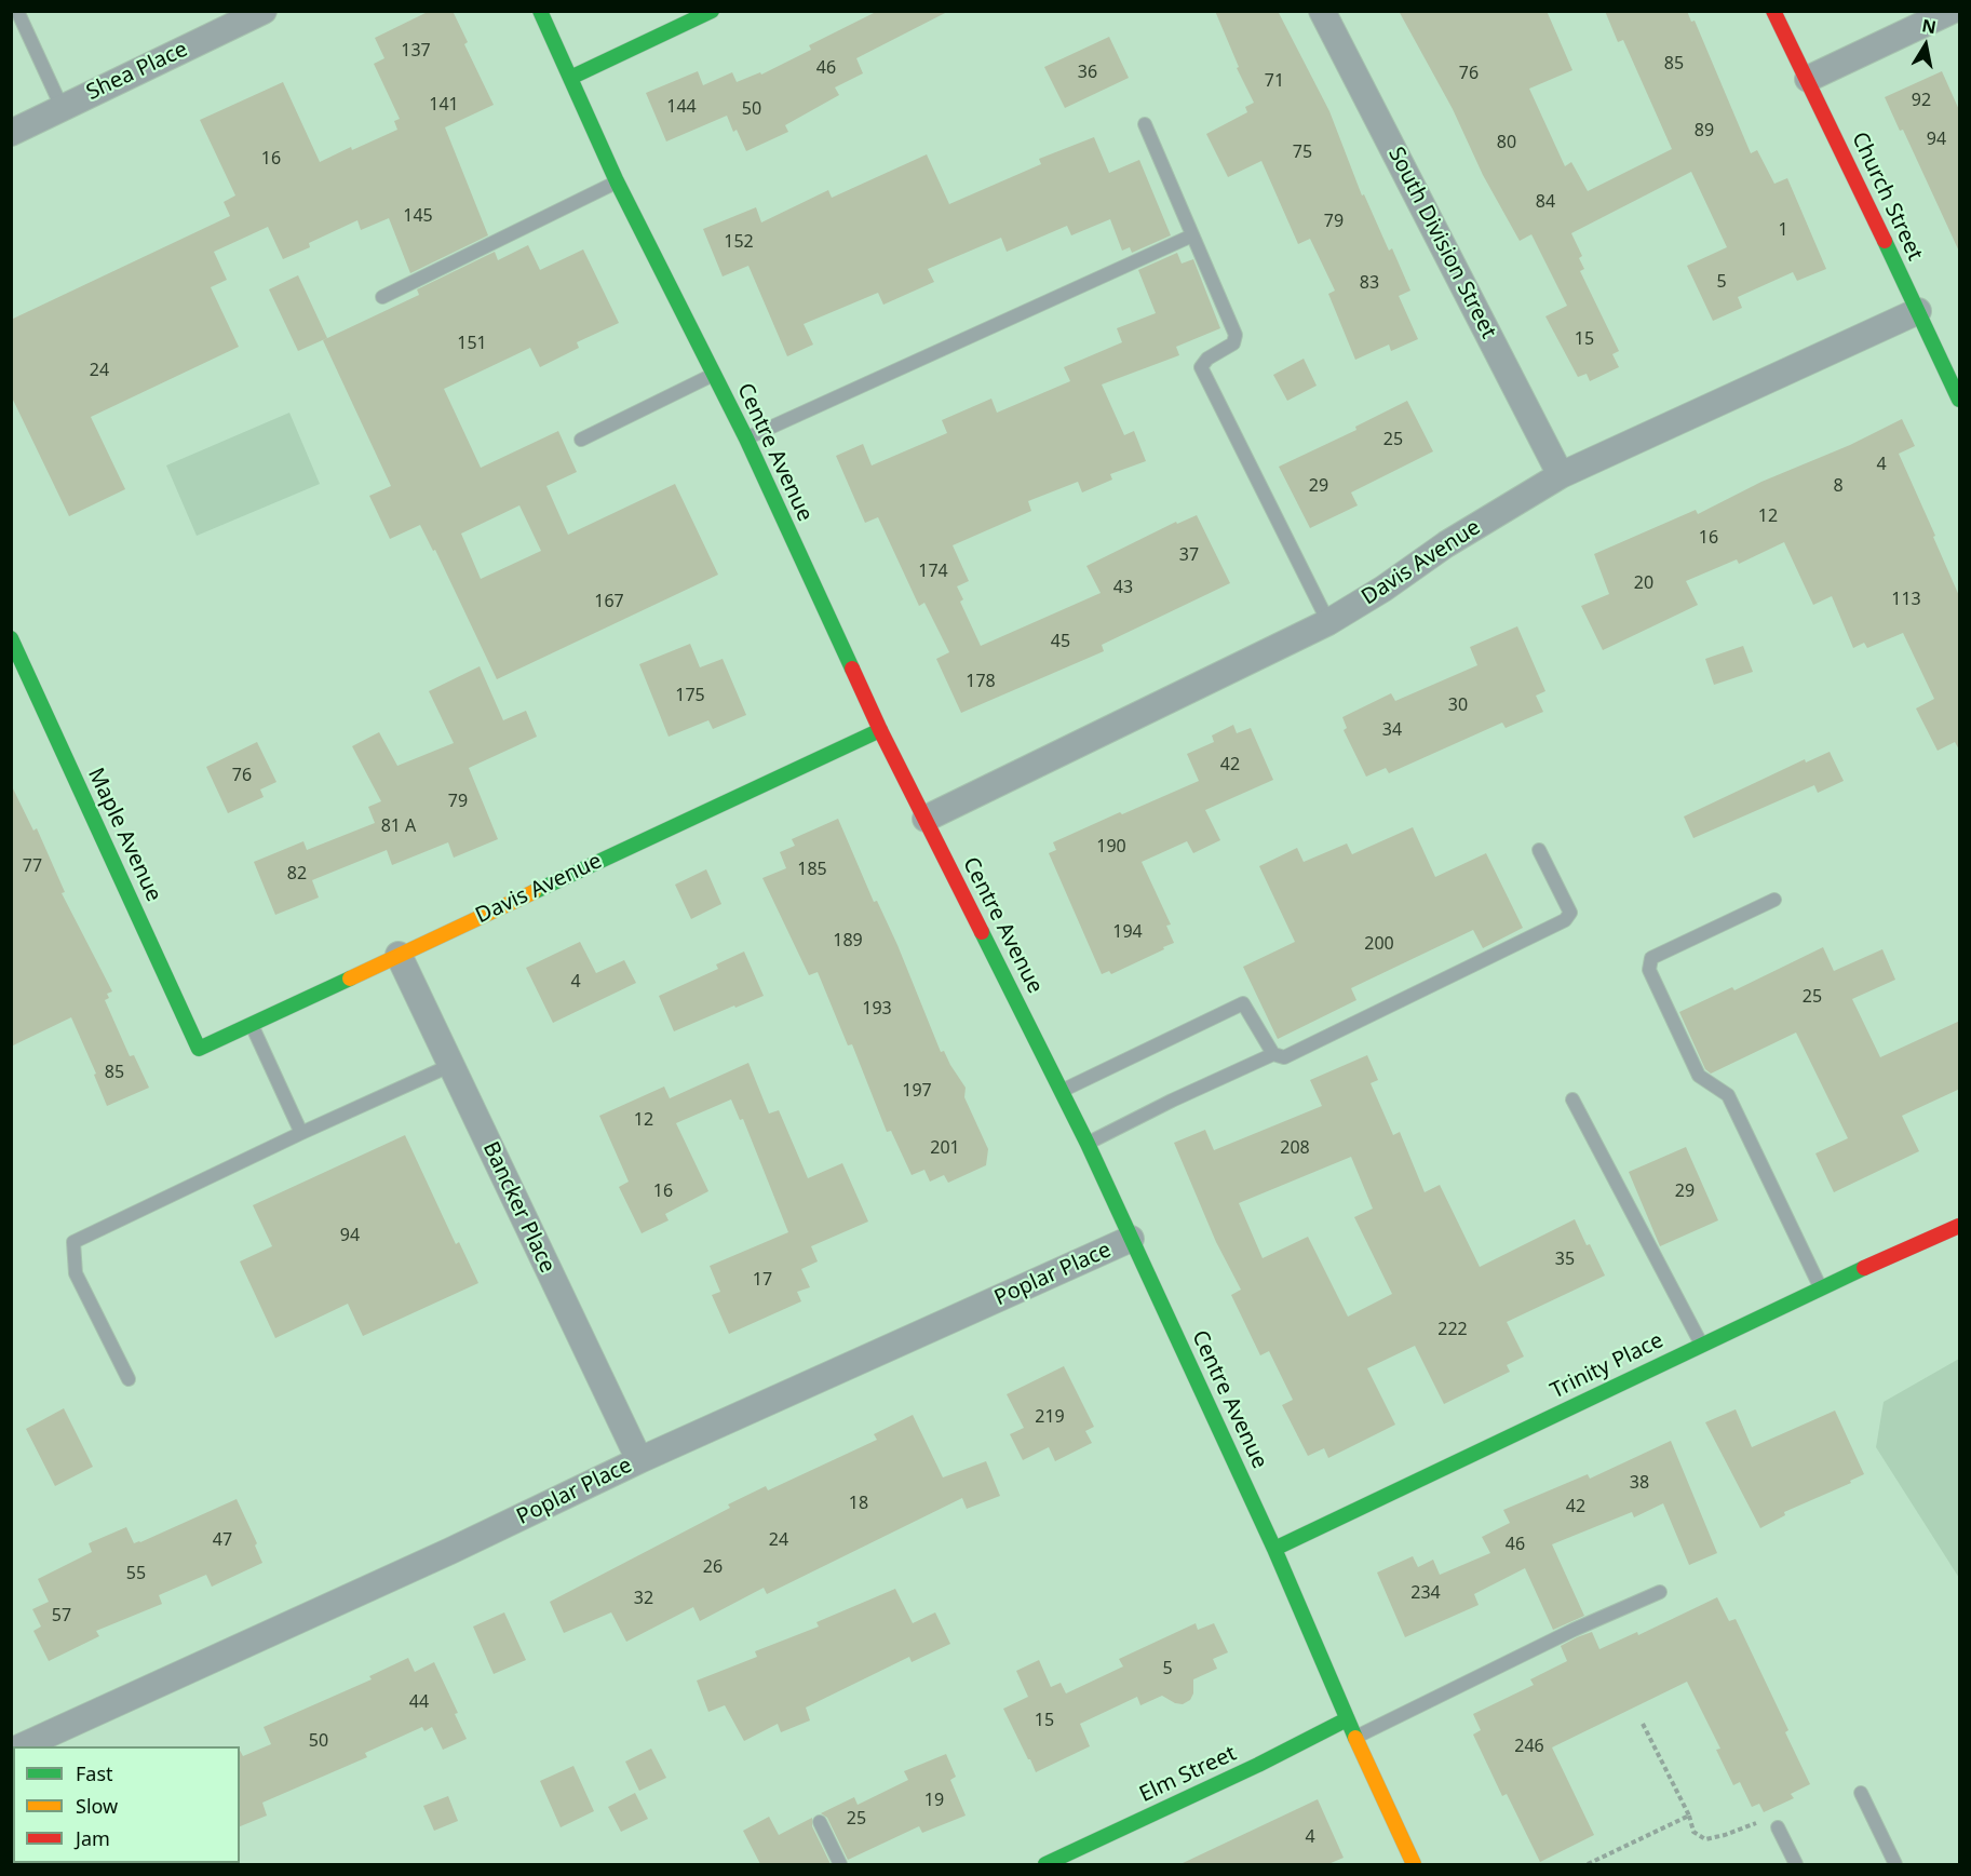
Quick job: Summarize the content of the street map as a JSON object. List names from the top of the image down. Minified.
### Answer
{"streets":{"street":["Shea Place","Church Street","South Division Street","Centre Avenue","Davis Avenue","Maple Avenue","Bancker Place","Poplar Place","Trinity Place","Elm Street"]},"crossings":[["Church Street","Davis Avenue"],["South Division Street","Davis Avenue"],["Centre Avenue","Davis Avenue"],["Centre Avenue","Poplar Place"],["Centre Avenue","Trinity Place"],["Centre Avenue","Elm Street"],["Davis Avenue","Maple Avenue"],["Davis Avenue","Bancker Place"],["Bancker Place","Poplar Place"]],"house_numbers":["137","85","46","36","76","71","92","141","144","50","89","94","80","75","16","84","145","79","1","152","5","83","15","151","24","25","4","29","8","12","16","37","174","20","43","113","167","45","178","175","30","34","42","76","79","81 A","190","77","185","82","194","189","200","4","25","193","85","197","12","201","208","16","29","94","35","17","222","219","38","18","42","47","24","46","26","55","234","32","57","5","44","15","50","246","19","25","4"],"legend":["Fast","Slow","Jam"],"north":"top"}
